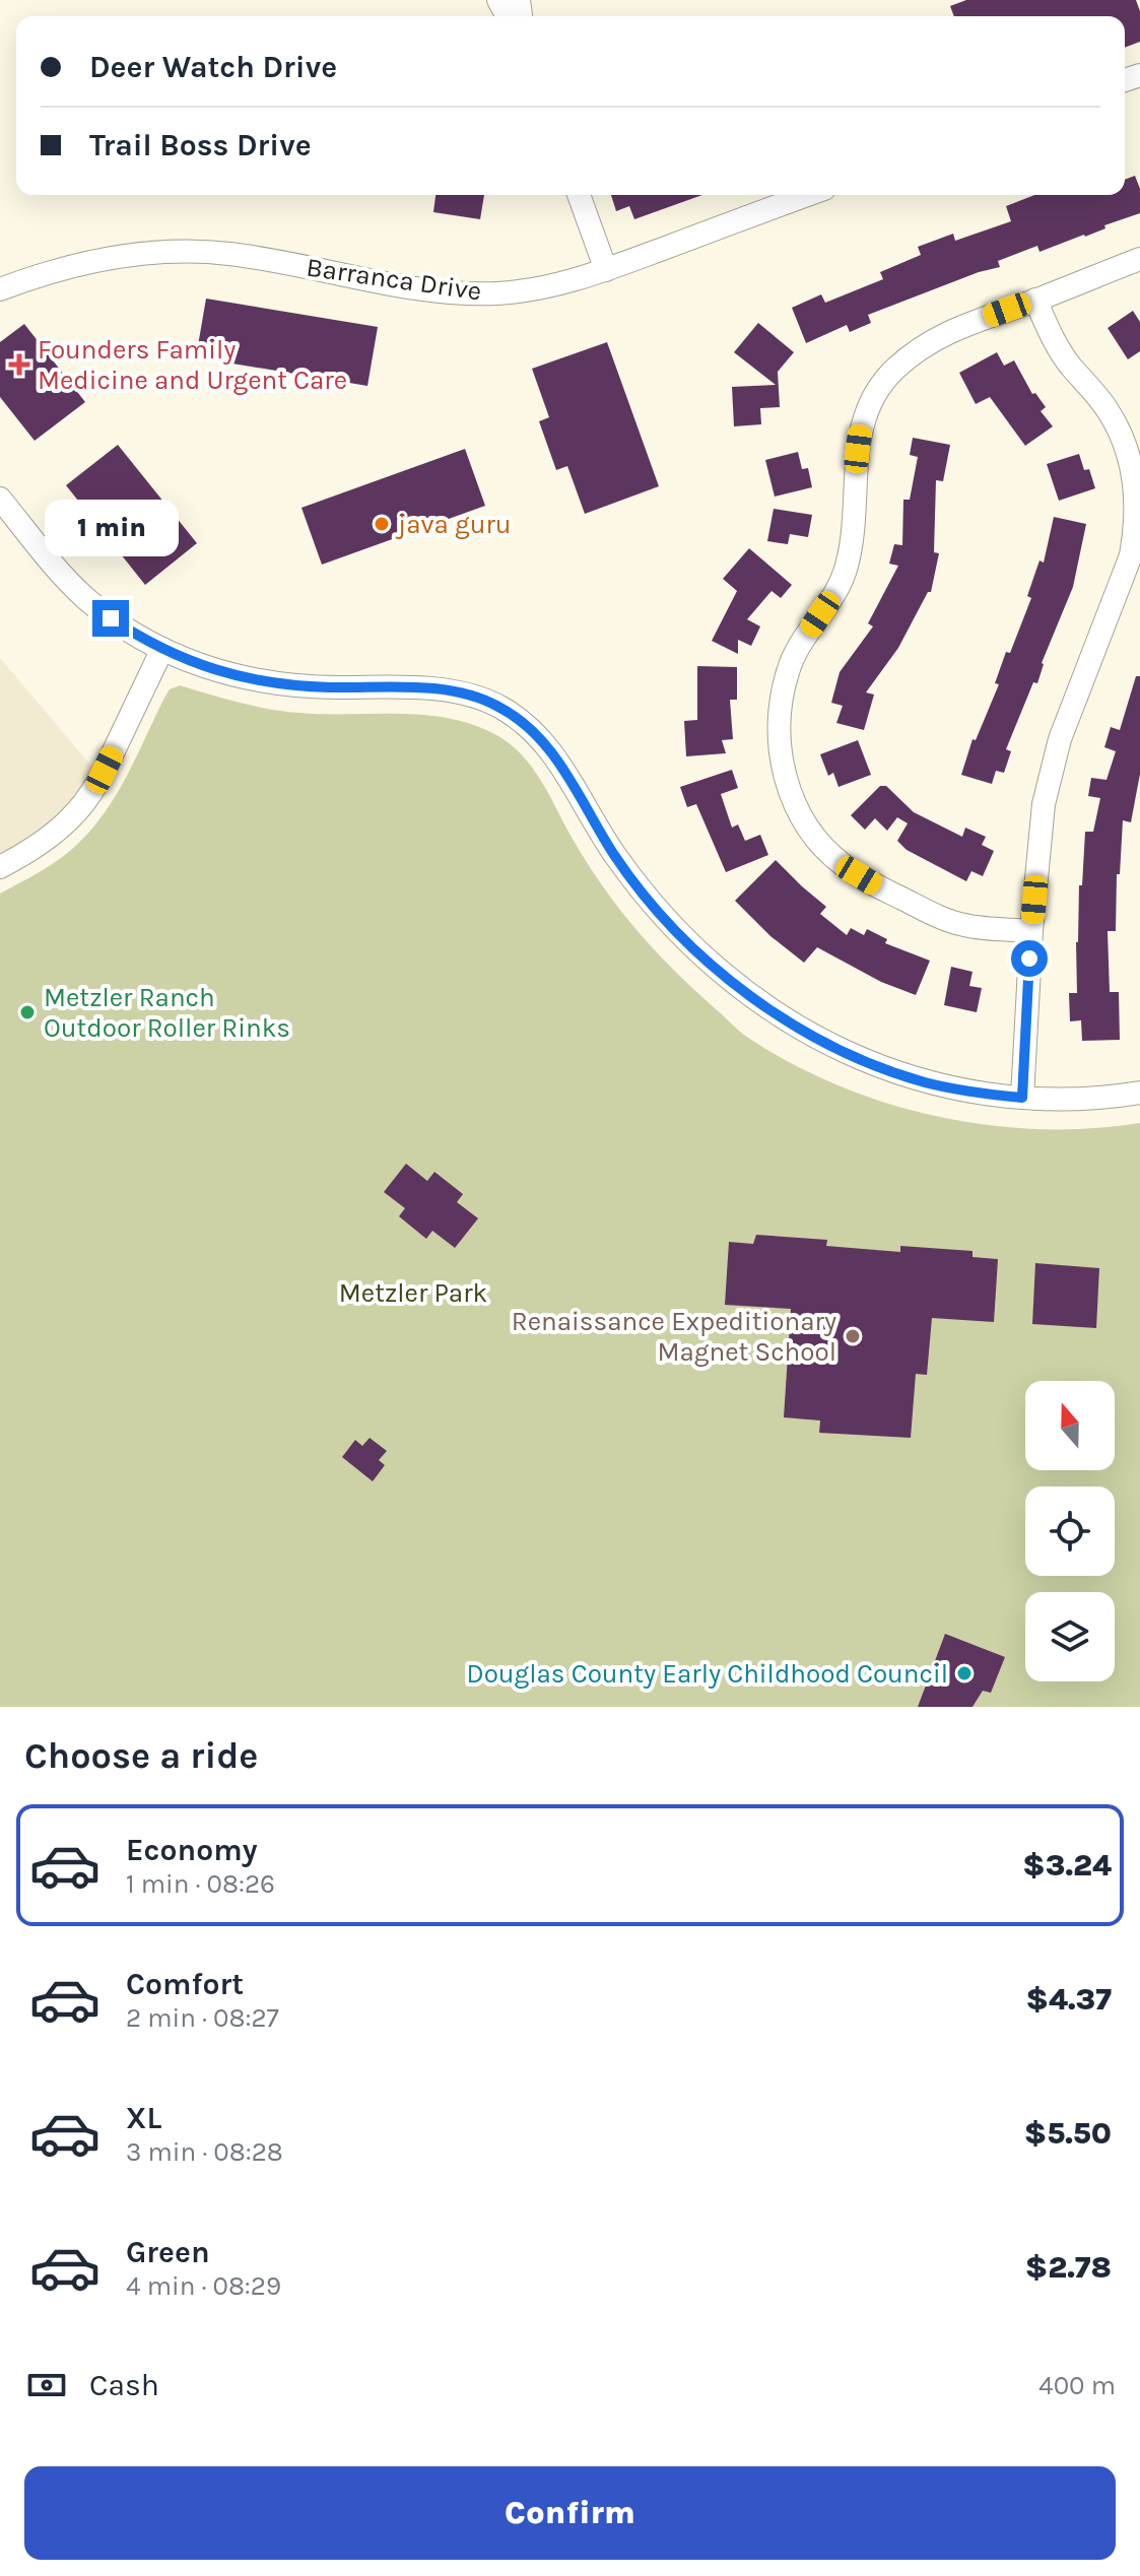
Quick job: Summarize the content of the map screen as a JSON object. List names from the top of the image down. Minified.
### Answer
{"streets":{"street":["Barranca Drive"]},"parks":["Metzler Park"],"places":{"health":["Founders Family Medicine and Urgent Care"],"other":["java guru","Metzler Ranch Outdoor Roller Rinks","Renaissance Expeditionary Magnet School","Douglas County Early Childhood Council"]},"north":"top","page":{"banner":["Deer Watch Drive","Trail Boss Drive"],"bubble":"1 min","heading":"Choose a ride","list":[{"name":"Economy","note":"1 min · 08:26","value":"$3.24"},{"name":"Comfort","note":"2 min · 08:27","value":"$4.37"},{"name":"XL","note":"3 min · 08:28","value":"$5.50"},{"name":"Green","note":"4 min · 08:29","value":"$2.78"}],"pay":["Cash","400 m"],"buttons":"Confirm"}}
